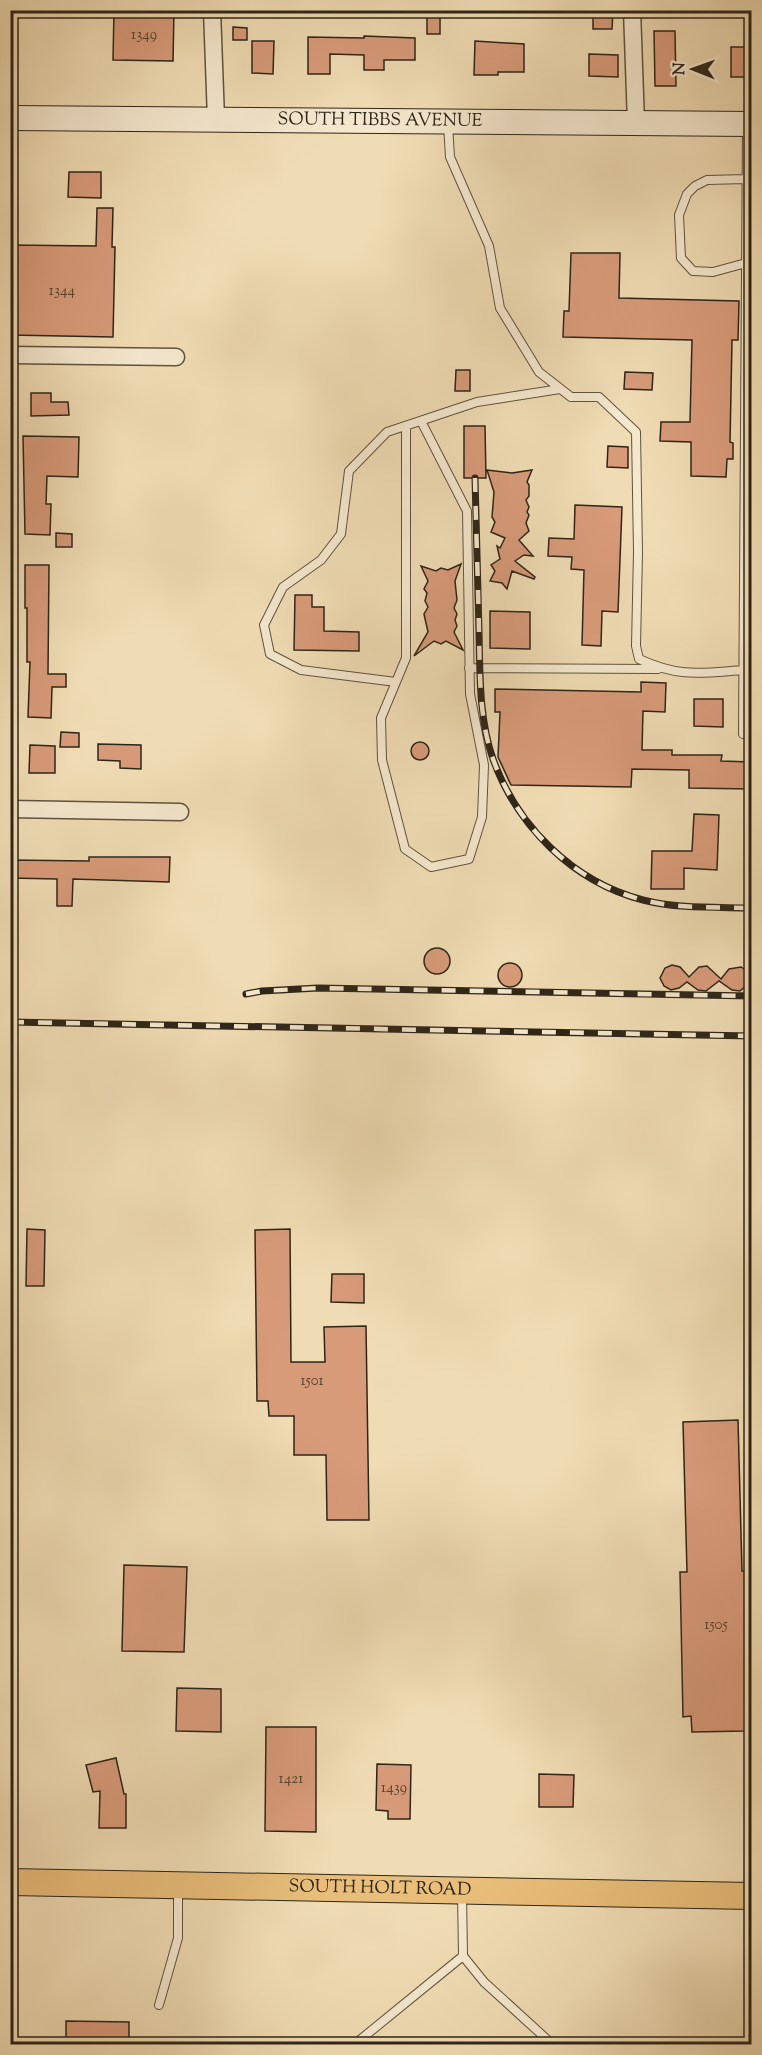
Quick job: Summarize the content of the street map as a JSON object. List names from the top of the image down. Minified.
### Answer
{"streets":{"main road":["SOUTH TIBBS AVENUE","SOUTH HOLT ROAD"]},"house_numbers":["1349","1344","1501","1505","1421","1439"],"north":"left"}
